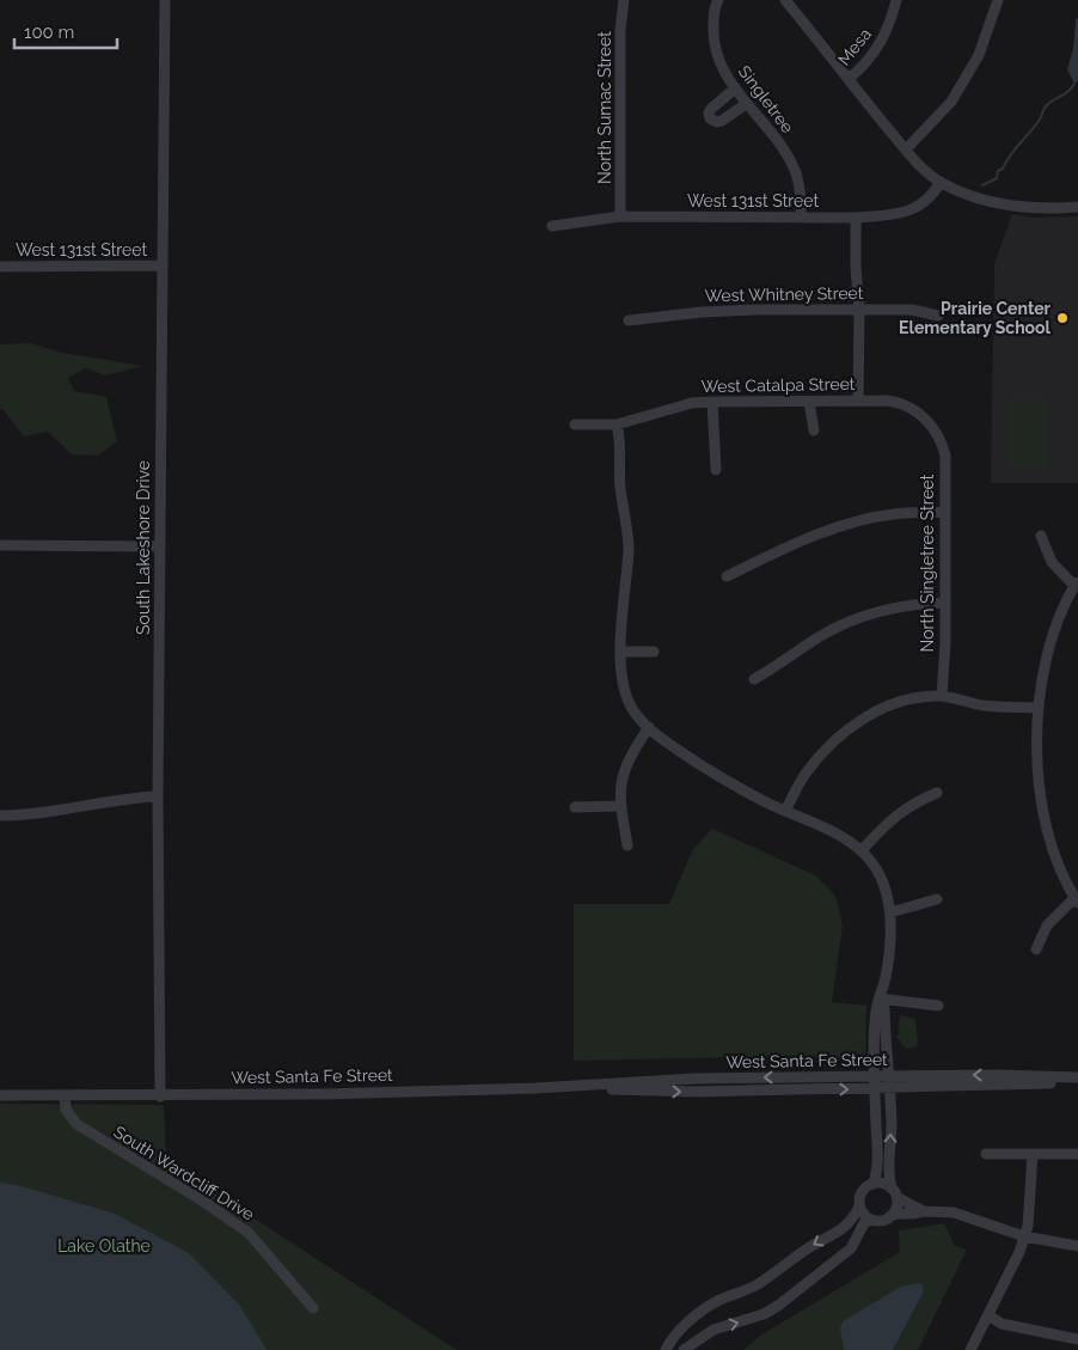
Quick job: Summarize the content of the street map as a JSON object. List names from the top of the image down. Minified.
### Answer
{"streets":{"street":["Mesa","Singletree","North Sumac Street","West 131st Street","West Whitney Street","West Catalpa Street","South Lakeshore Drive","North Singletree Street","West Santa Fe Street","South Wardcliff Drive"]},"crossings":[["Singletree","West 131st Street"],["North Sumac Street","West 131st Street"],["West 131st Street","South Lakeshore Drive"],["West Catalpa Street","North Singletree Street"],["South Lakeshore Drive","West Santa Fe Street"],["West Santa Fe Street","South Wardcliff Drive"]],"parks":["Lake Olathe"],"places":["Prairie Center Elementary School"],"scale_bar":"100 m"}
